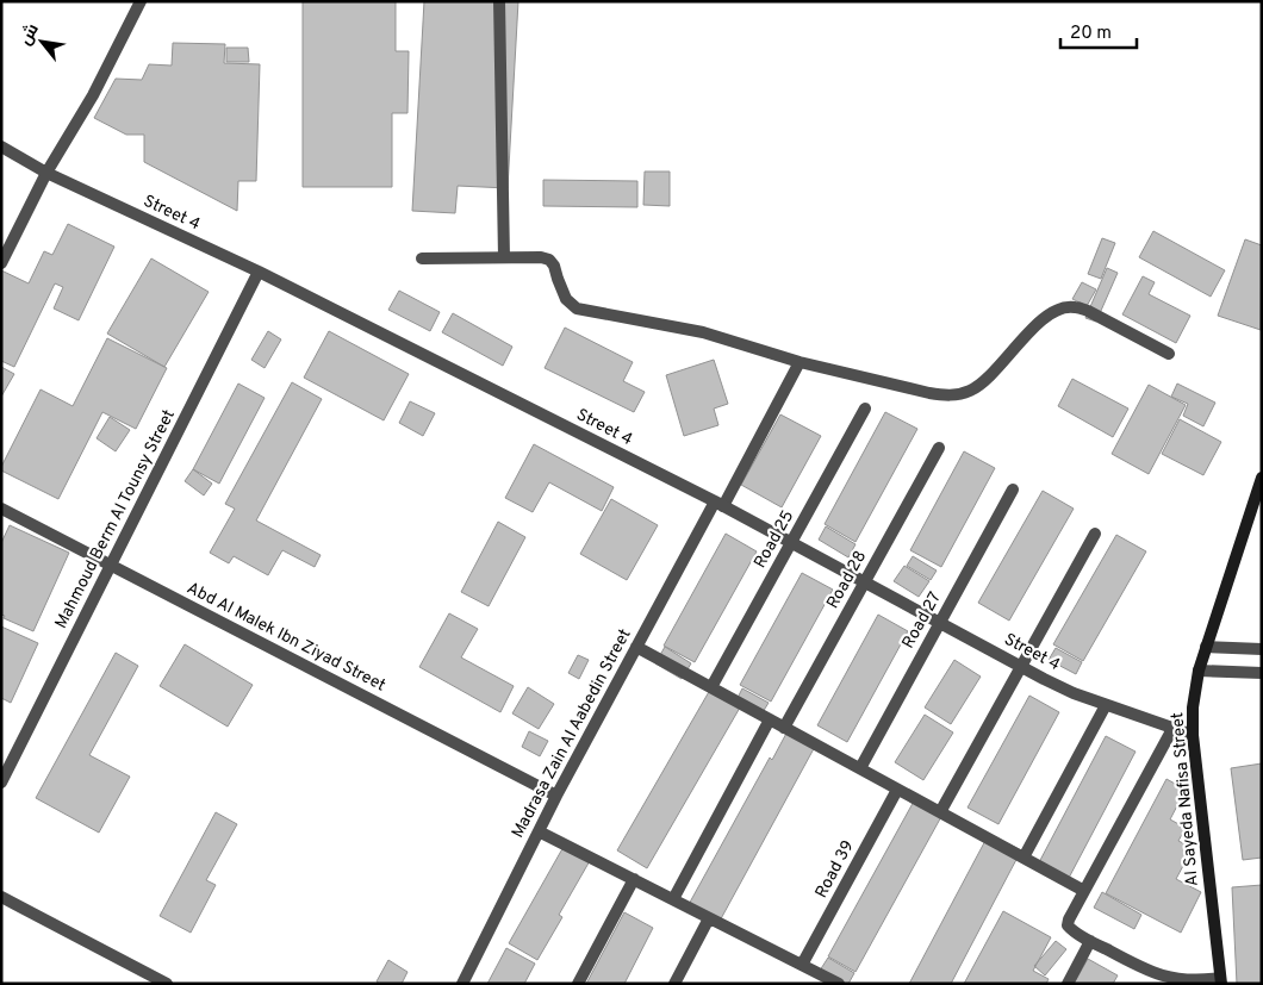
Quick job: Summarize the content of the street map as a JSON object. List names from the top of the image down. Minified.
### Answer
{"streets":{"street":["Street 4","Mahmoud Berm Al Tounsy Street","Road 25","Road 28","Road 27","Abd Al Malek Ibn Ziyad Street","Madrasa Zain Al Aabedin Street","Al Sayeda Nafisa Street","Road 39"]},"crossings":[["Street 4","Mahmoud Berm Al Tounsy Street"],["Street 4","Road 25"],["Street 4","Road 28"],["Street 4","Road 27"],["Street 4","Madrasa Zain Al Aabedin Street"],["Street 4","Al Sayeda Nafisa Street"],["Mahmoud Berm Al Tounsy Street","Abd Al Malek Ibn Ziyad Street"],["Abd Al Malek Ibn Ziyad Street","Madrasa Zain Al Aabedin Street"]],"scale_bar":"20 m","north":"top left"}
